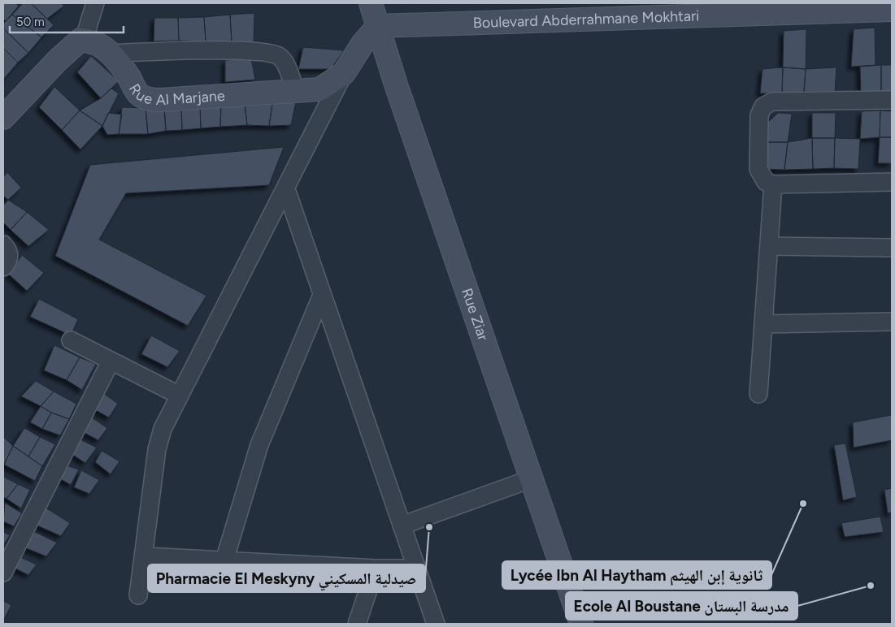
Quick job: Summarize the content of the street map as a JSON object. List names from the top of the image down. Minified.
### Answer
{"streets":{"main road":["Boulevard Abderrahmane Mokhtari","Rue Al Marjane","Rue Ziar"]},"crossings":[["Boulevard Abderrahmane Mokhtari","Rue Al Marjane"],["Boulevard Abderrahmane Mokhtari","Rue Ziar"],["Rue Al Marjane","Rue Ziar"]],"places":["Lycée Ibn Al Haytham ثانوية إبن الهيثم","Pharmacie El Meskyny صيدلية المسكيني","Ecole Al Boustane مدرسة البستان"],"scale_bar":"50 m"}
